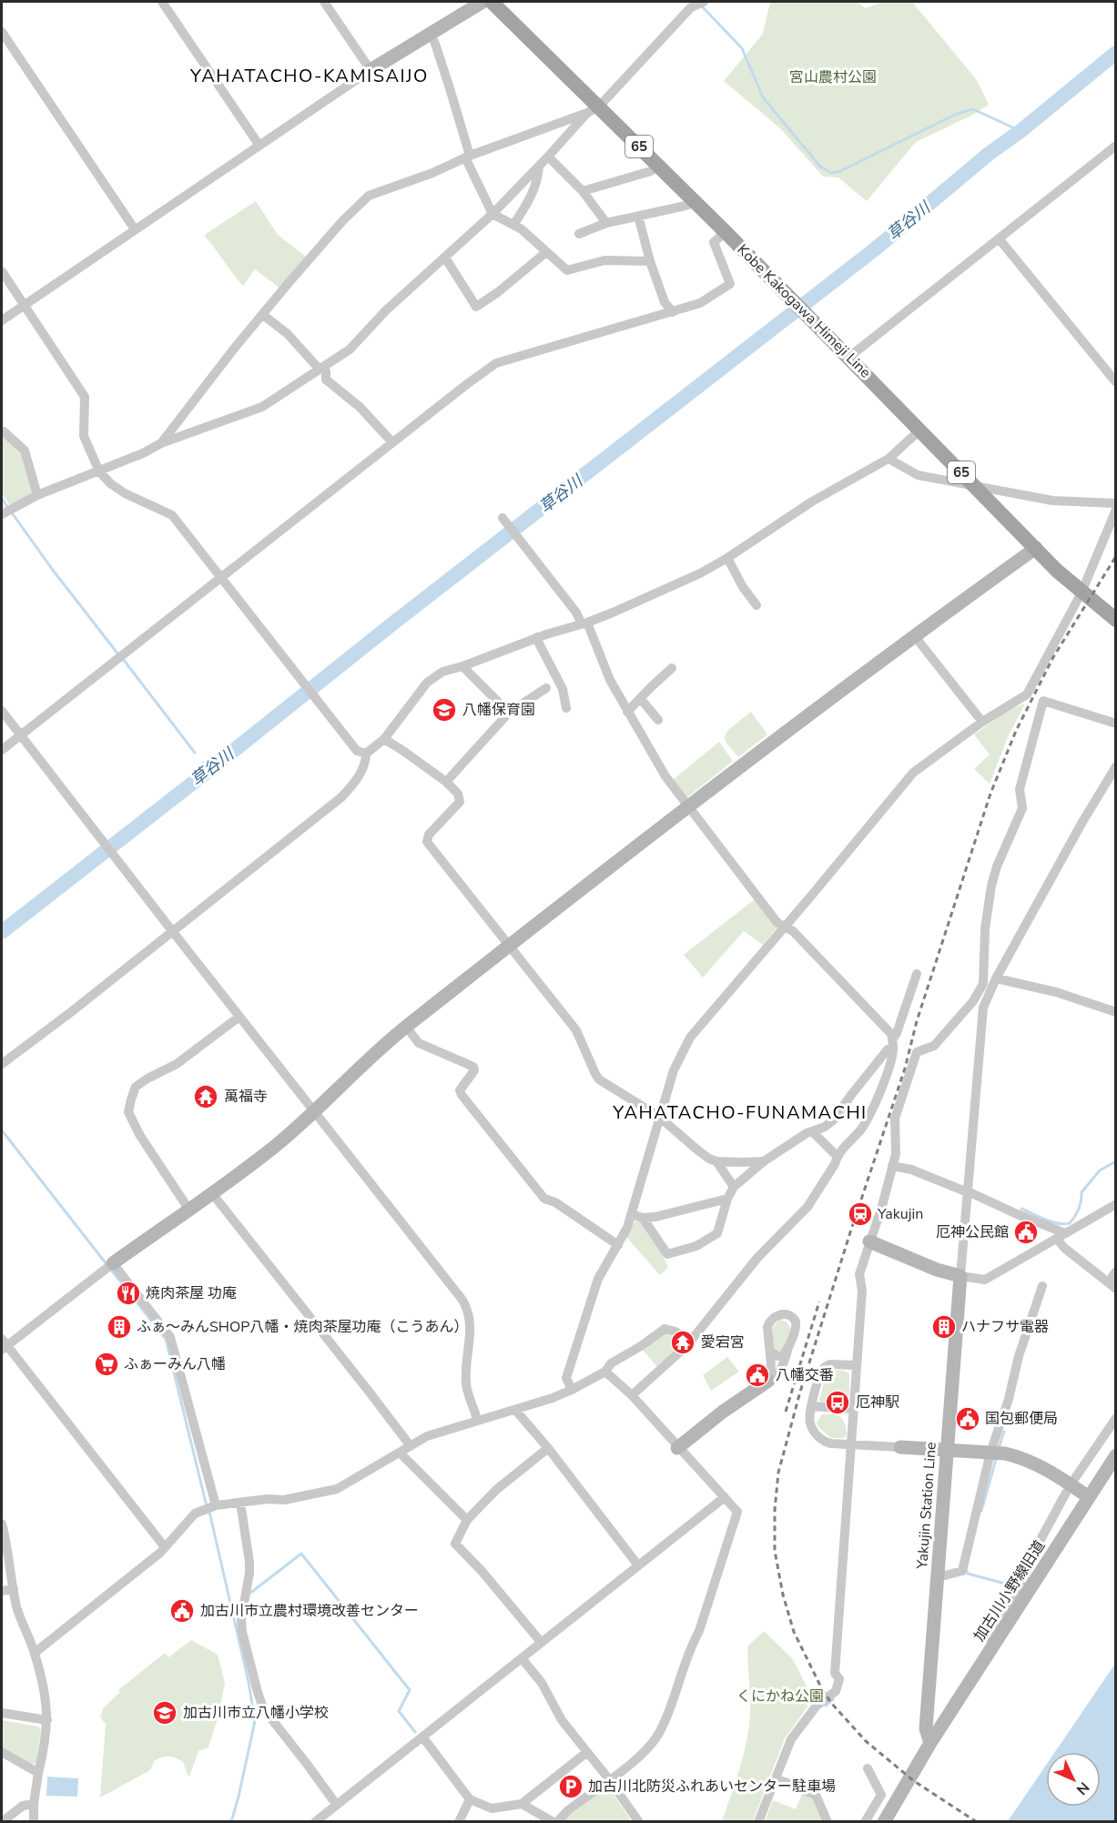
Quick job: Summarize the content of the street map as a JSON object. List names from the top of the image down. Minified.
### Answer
{"streets":{"main road":["65","Kobe Kakogawa Himeji Line"],"street":["Yakujin Station Line","加古川小野線旧道"]},"crossings":[["Yakujin Station Line","加古川小野線旧道"]],"districts":["YAHATACHO-KAMISAIJO","YAHATACHO-FUNAMACHI"],"water":["草谷川"],"parks":["宮山農村公園","くにかね公園"],"places":{"school or university":["八幡保育園","加古川市立八幡小学校"],"temple":["萬福寺","愛宕宮"],"station":["Yakujin"],"public building":["厄神公民館","八幡交番","国包郵便局","加古川市立農村環境改善センター"],"restaurant":["焼肉茶屋 功庵"],"building":["ふぁ～みんSHOP八幡・焼肉茶屋功庵（こうあん）","ハナフサ電器"],"supermarket":["ふぁーみん八幡"],"bus stop":["厄神駅"],"parking":["加古川北防災ふれあいセンター駐車場"]},"north":"bottom right"}
